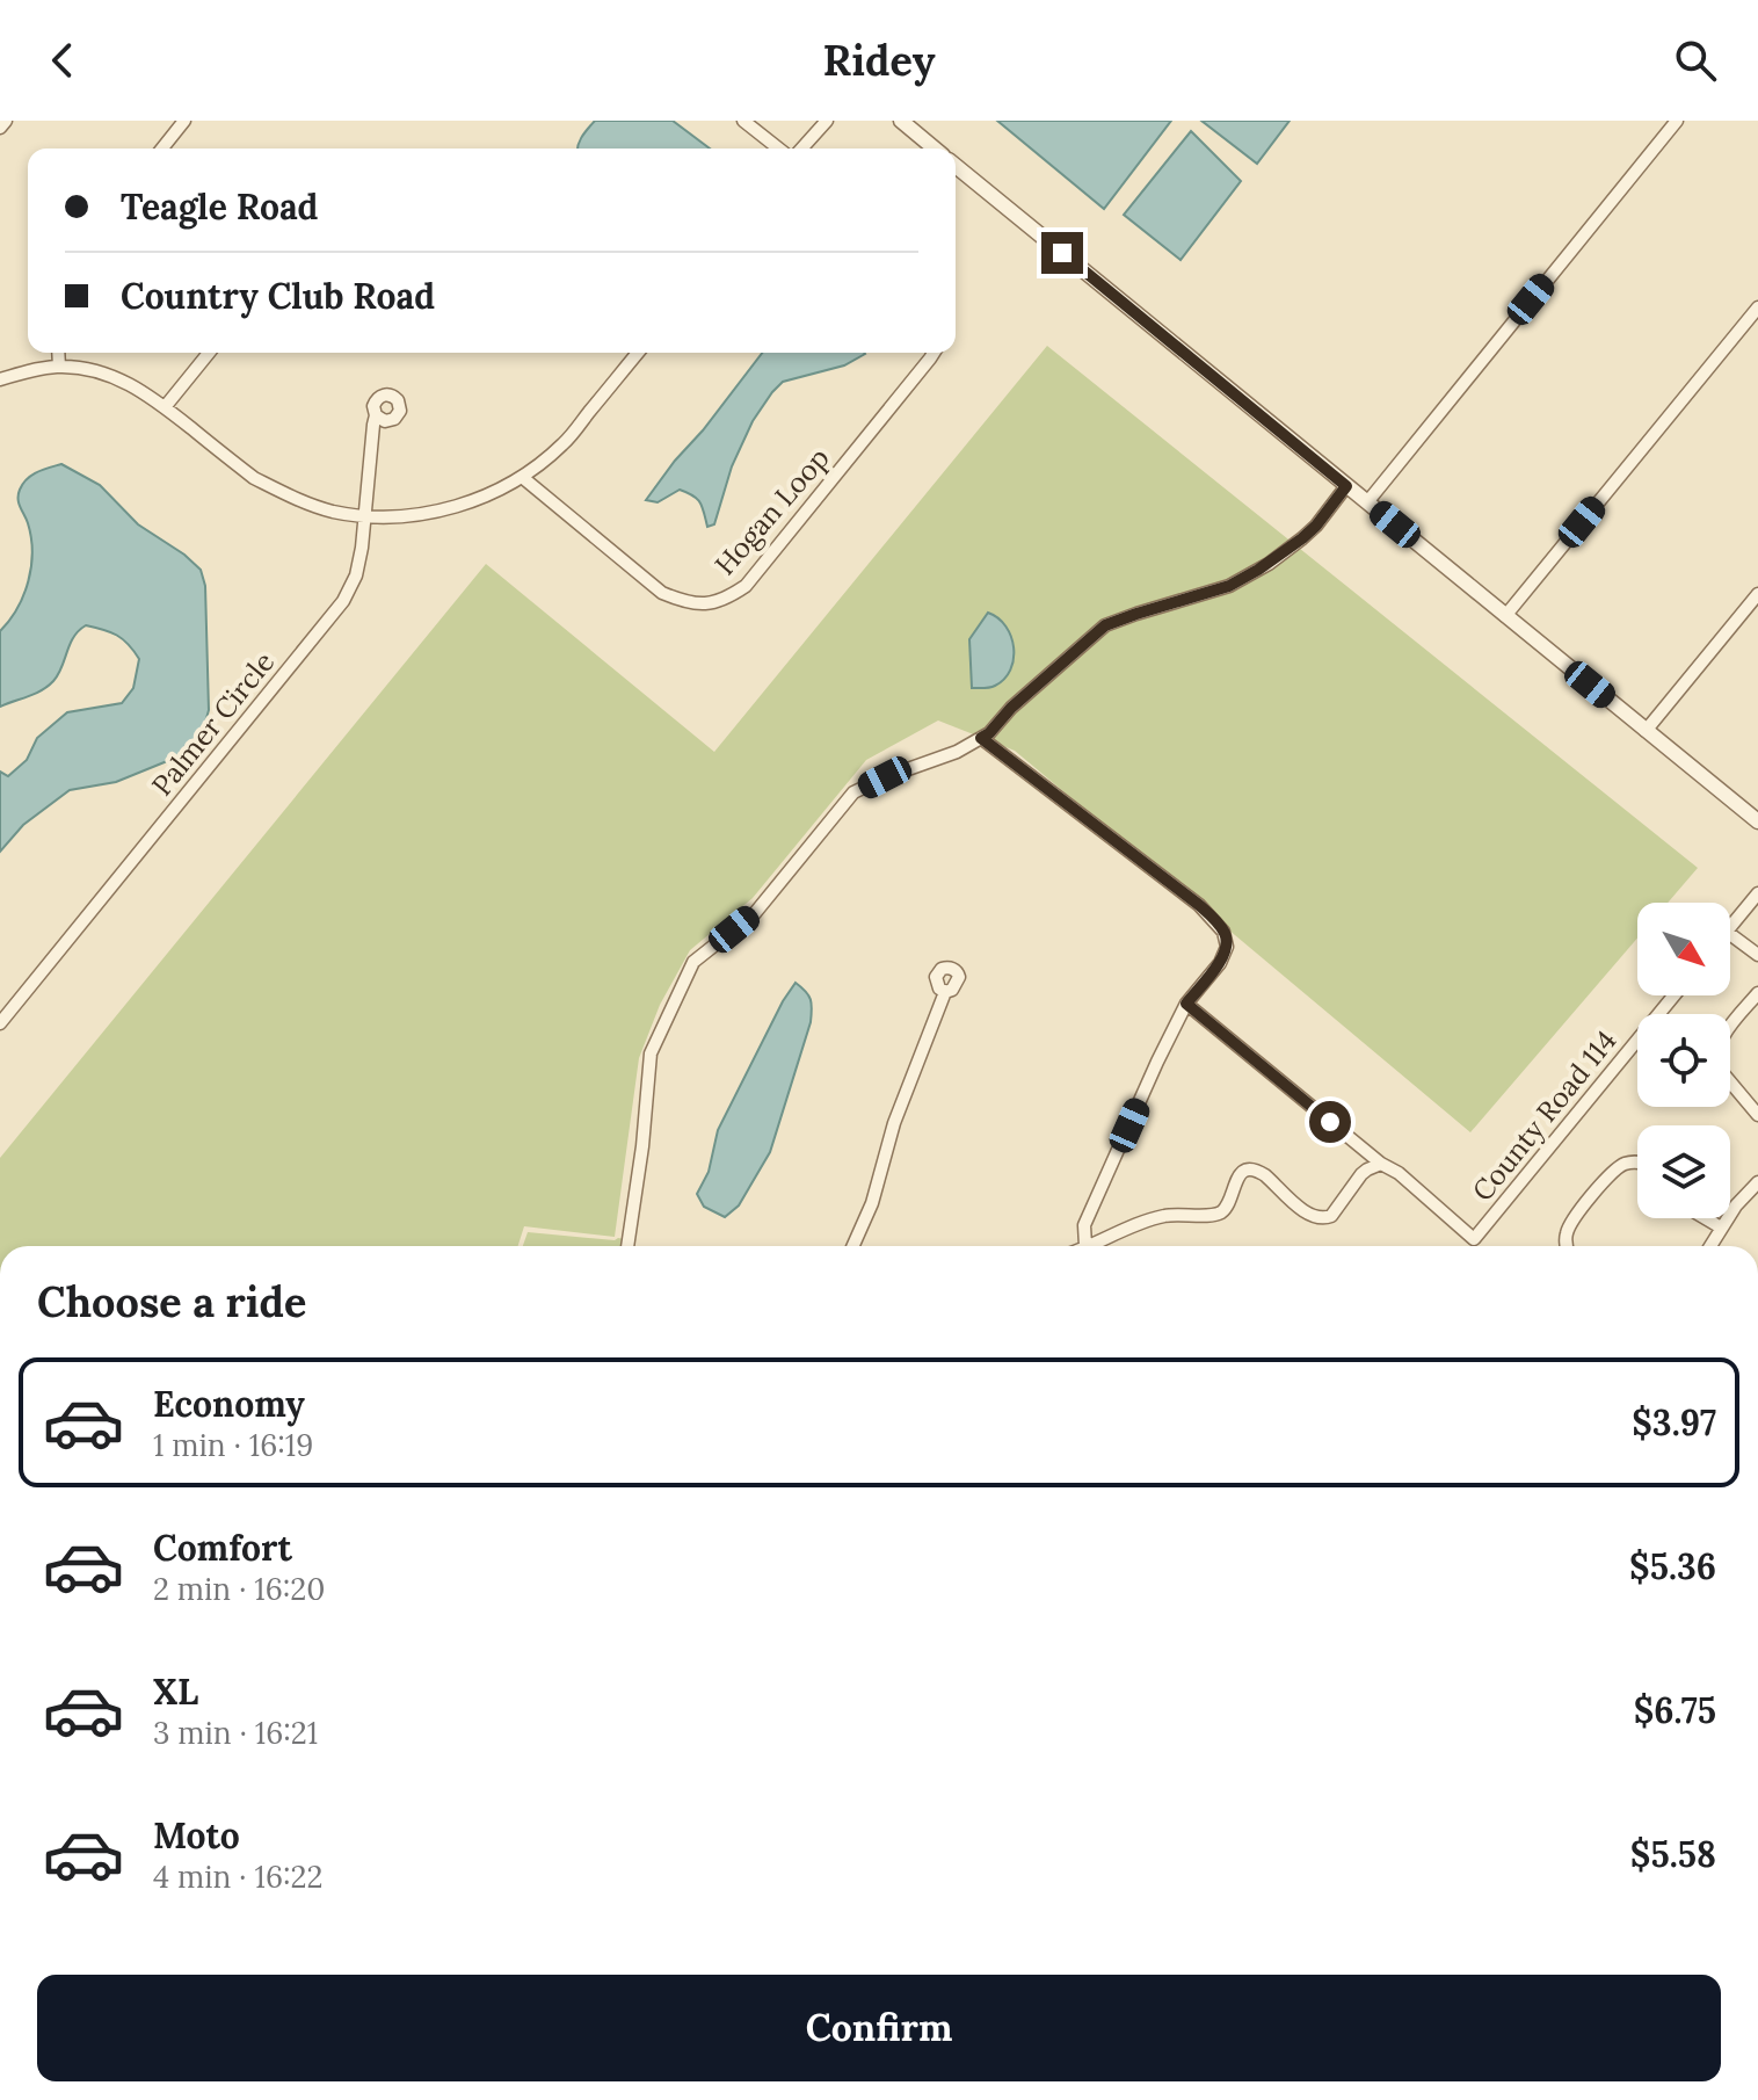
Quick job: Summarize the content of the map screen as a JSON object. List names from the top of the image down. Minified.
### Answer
{"streets":{"street":["Hogan Loop","Palmer Circle","County Road 114"]},"north":"bottom right","page":{"header":"Ridey","banner":["Teagle Road","Country Club Road"],"heading":"Choose a ride","list":[{"name":"Economy","note":"1 min · 16:19","value":"$3.97"},{"name":"Comfort","note":"2 min · 16:20","value":"$5.36"},{"name":"XL","note":"3 min · 16:21","value":"$6.75"},{"name":"Moto","note":"4 min · 16:22","value":"$5.58"}],"buttons":"Confirm"}}
